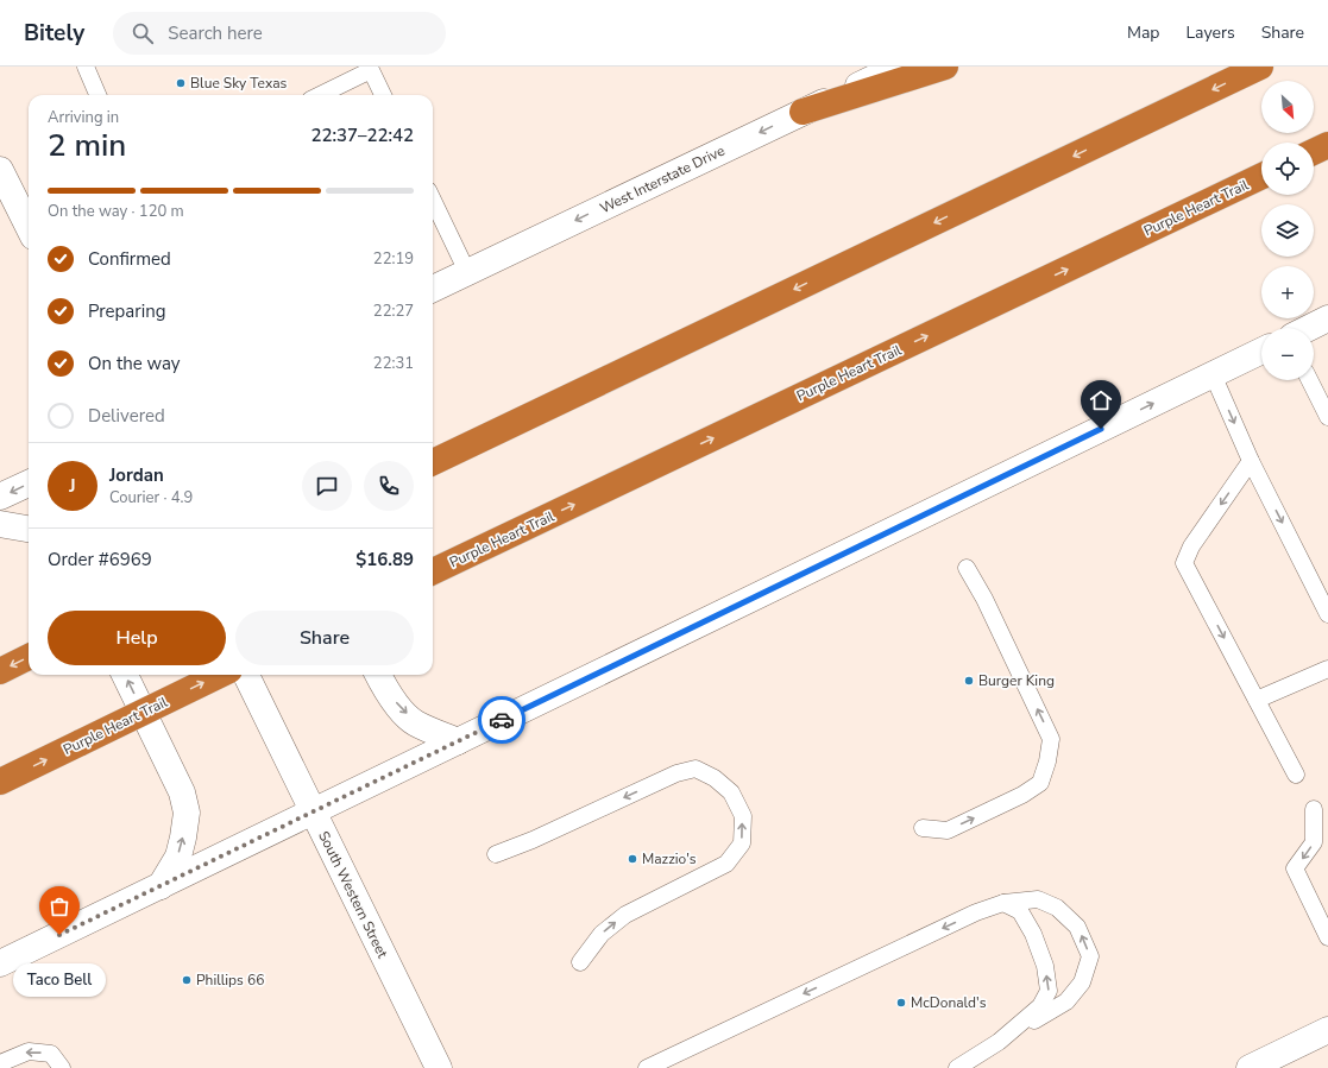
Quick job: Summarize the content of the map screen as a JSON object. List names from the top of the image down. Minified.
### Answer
{"streets":{"highway":["Purple Heart Trail"],"main road":["West Interstate Drive","South Western Street"]},"one_way":["West Interstate Drive"],"places":["Blue Sky Texas","Burger King","Mazzio's","Taco Bell","Phillips 66","McDonald's"],"north":"bottom right","page":{"header":"Bitely","search":"Search here","nav":["Map","Layers","Share"],"map_buttons":["+","−"],"heading":["2 min","Arriving in","22:37–22:42"],"panel":["Jordan","Courier · 4.9","Order #6969","$16.89"],"bar":"On the way · 120 m","list":[["Confirmed","22:19"],["Preparing","22:27"],["On the way","22:31"],"Delivered"],"round":"J","buttons":["Help","Share"],"bubble":"Taco Bell"}}
